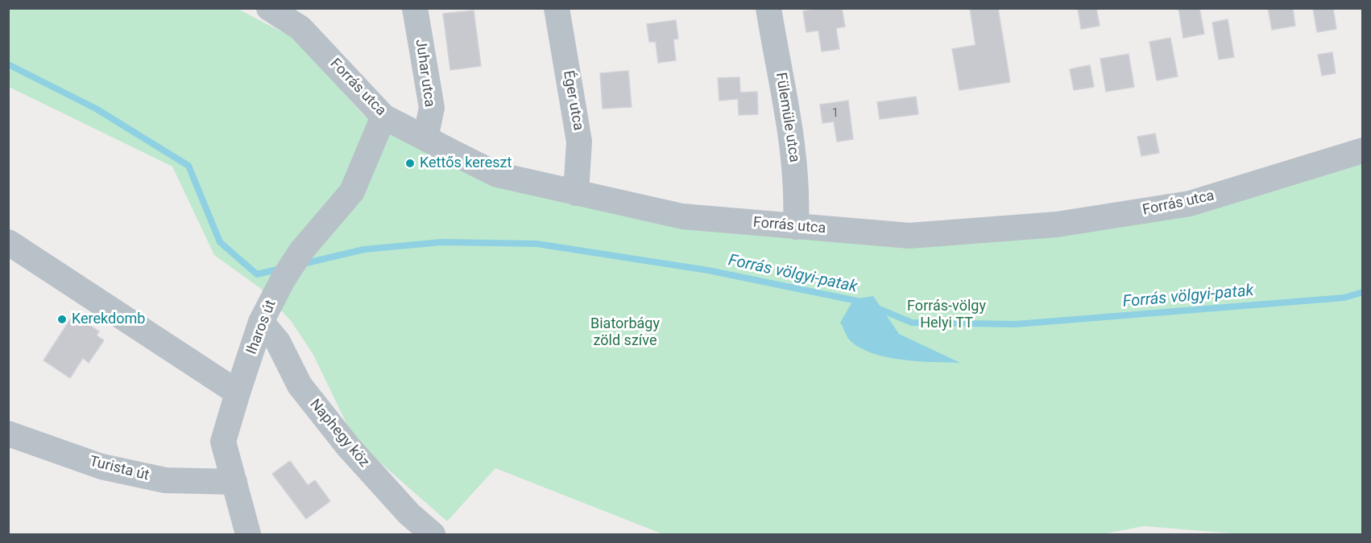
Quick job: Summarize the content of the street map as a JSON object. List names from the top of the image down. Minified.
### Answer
{"streets":{"street":["Juhar utca","Forrás utca","Éger utca","Fülemüle utca","Iharos út","Naphegy köz","Turista út"]},"crossings":[["Juhar utca","Forrás utca"],["Forrás utca","Éger utca"],["Forrás utca","Fülemüle utca"],["Forrás utca","Iharos út"],["Iharos út","Naphegy köz"],["Iharos út","Turista út"]],"water":["Forrás völgyi-patak"],"parks":["Forrás-völgy Helyi TT","Biatorbágy zöld szíve"],"places":["Kettős kereszt","Kerekdomb"],"house_numbers":["1"]}
